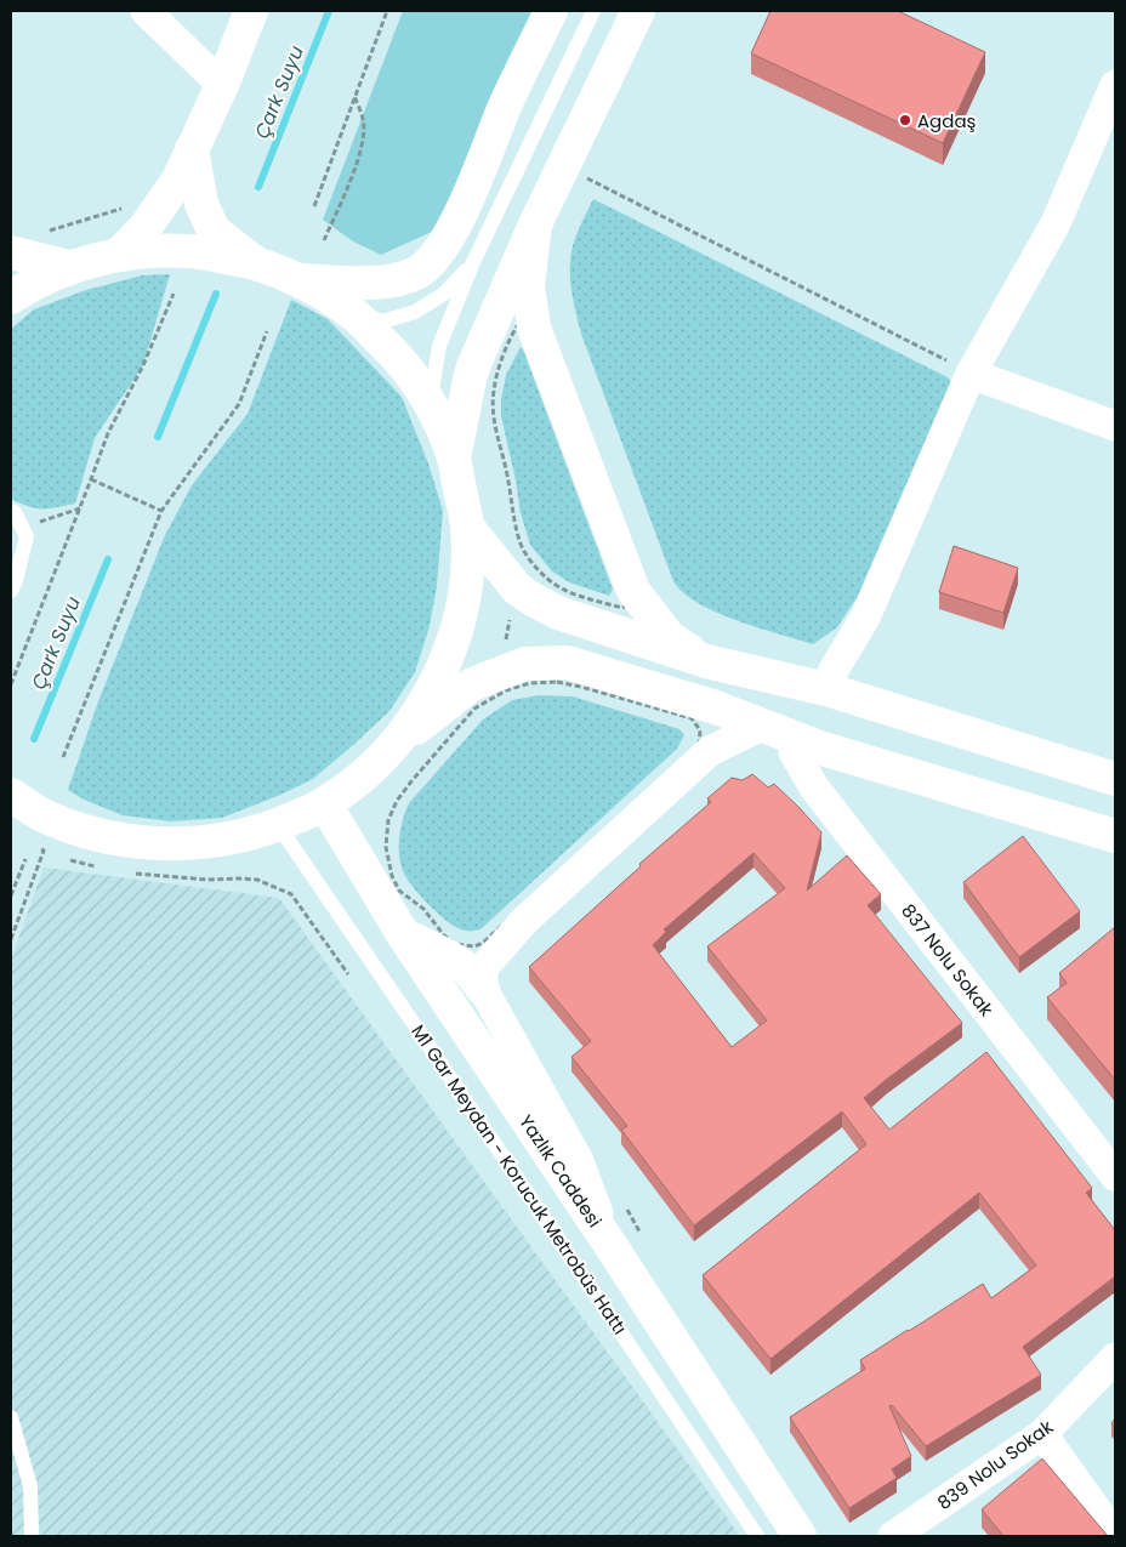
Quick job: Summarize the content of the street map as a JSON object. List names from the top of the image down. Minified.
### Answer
{"streets":{"main road":["Yazlık Caddesi"],"street":["837 Nolu Sokak","839 Nolu Sokak"],"lane":["M1 Gar Meydan - Korucuk Metrobüs Hattı"]},"water":["Çark Suyu"],"places":["Agdaş"]}
